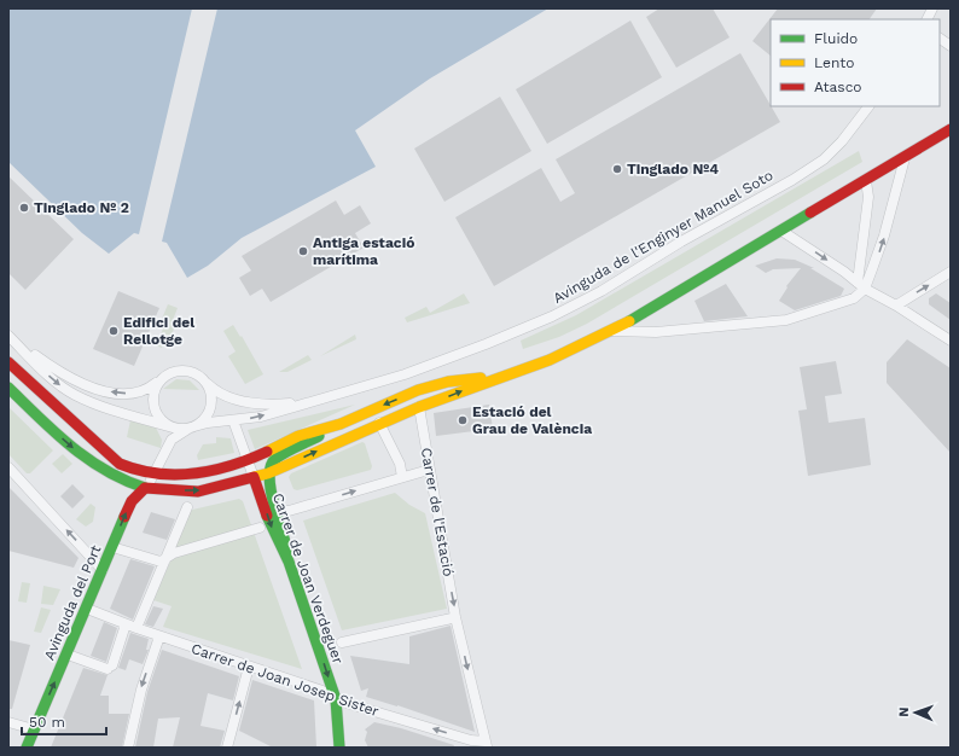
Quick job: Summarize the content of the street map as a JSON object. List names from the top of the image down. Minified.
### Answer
{"streets":{"main road":["Carrer de Joan Verdeguer","Avinguda del Port"],"street":["Avinguda de l'Enginyer Manuel Soto","Carrer de l'Estació","Carrer de Joan Josep Sister"]},"crossings":[["Avinguda de l'Enginyer Manuel Soto","Avinguda del Port"],["Carrer de l'Estació","Carrer de Joan Josep Sister"],["Carrer de Joan Verdeguer","Carrer de Joan Josep Sister"],["Avinguda del Port","Carrer de Joan Josep Sister"]],"one_way":["Carrer de l'Estació","Carrer de Joan Josep Sister"],"places":["Tinglado Nº4","Tinglado Nº 2","Antiga estació marítima","Edifici del Rellotge","Estació del Grau de València"],"legend":["Fluido","Lento","Atasco"],"scale_bar":"50 m","north":"left"}
